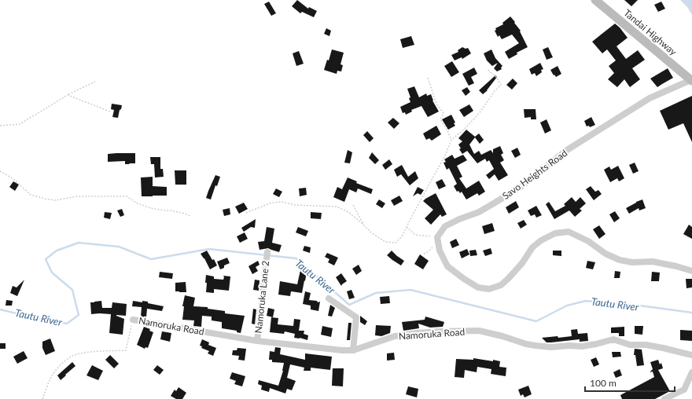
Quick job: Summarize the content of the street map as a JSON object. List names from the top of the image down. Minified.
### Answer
{"streets":{"main road":["Tandai Highway"],"street":["Savo Heights Road","Namoruka Lane 2","Namoruka Road"]},"crossings":[["Tandai Highway","Savo Heights Road"],["Namoruka Lane 2","Namoruka Road"]],"water":["Tautu River"],"scale_bar":"100 m"}
